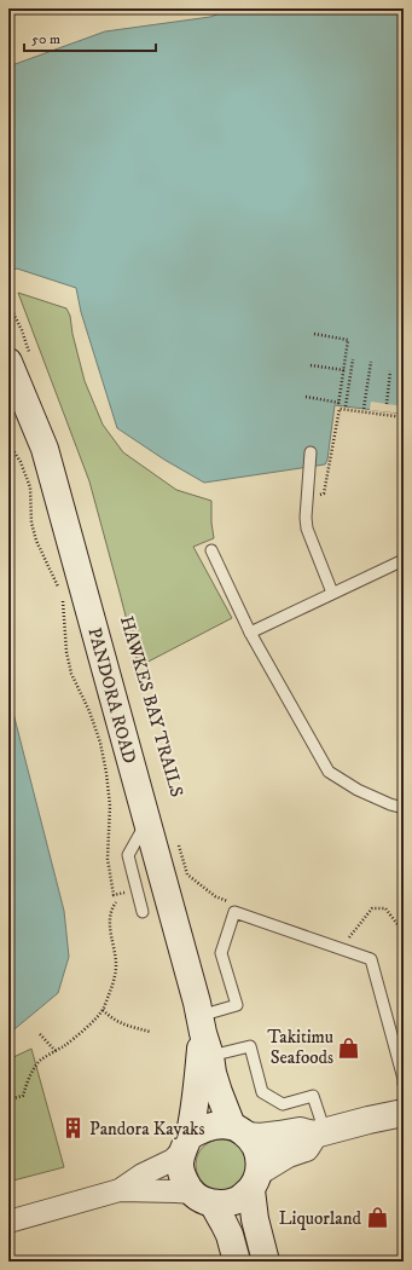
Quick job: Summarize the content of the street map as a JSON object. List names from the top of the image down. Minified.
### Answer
{"streets":{"main road":["PANDORA ROAD"]},"places":{"shop":["Takitimu Seafoods","Liquorland"],"building":["Pandora Kayaks"]},"scale_bar":"50 m"}
